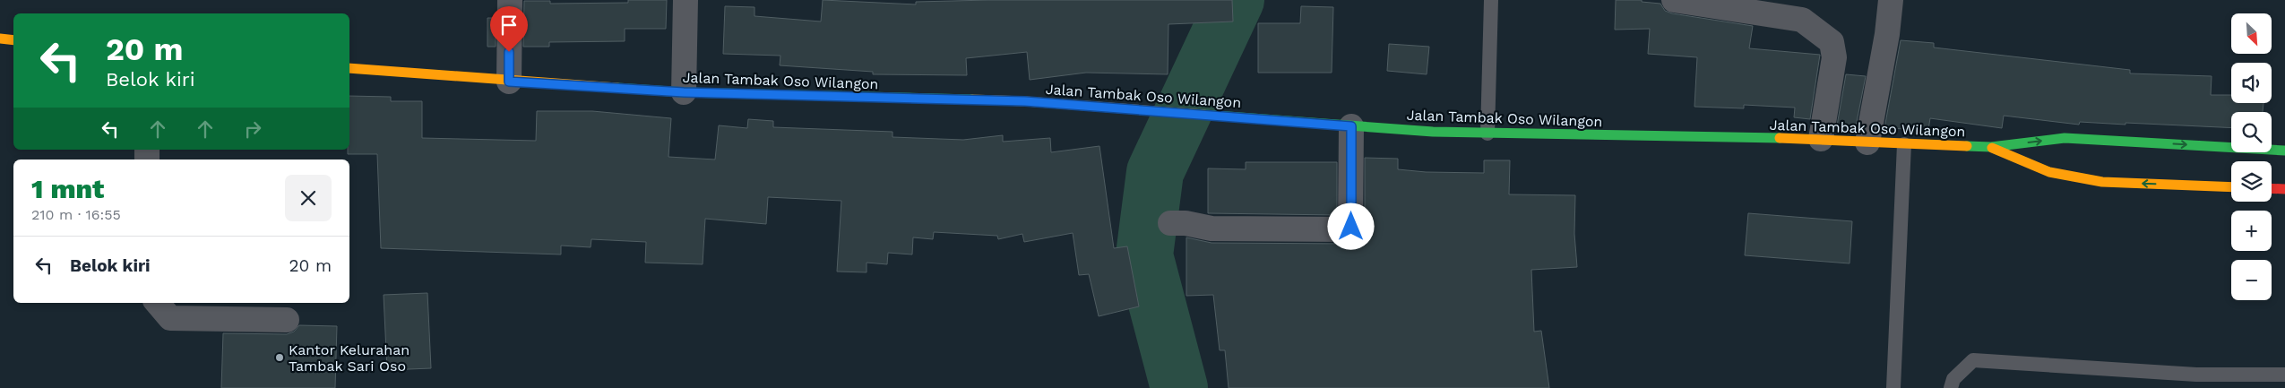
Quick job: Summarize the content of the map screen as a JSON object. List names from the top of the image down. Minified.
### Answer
{"streets":{"highway":["Jalan Tambak Oso Wilangon"]},"places":["Kantor Kelurahan Tambak Sari Oso"],"north":"bottom right","page":{"map_buttons":["+","−"],"turn":["20 m","Belok kiri"],"heading":["1 mnt","210 m · 16:55"],"list":[{"name":"Belok kiri","value":"20 m"}]}}
